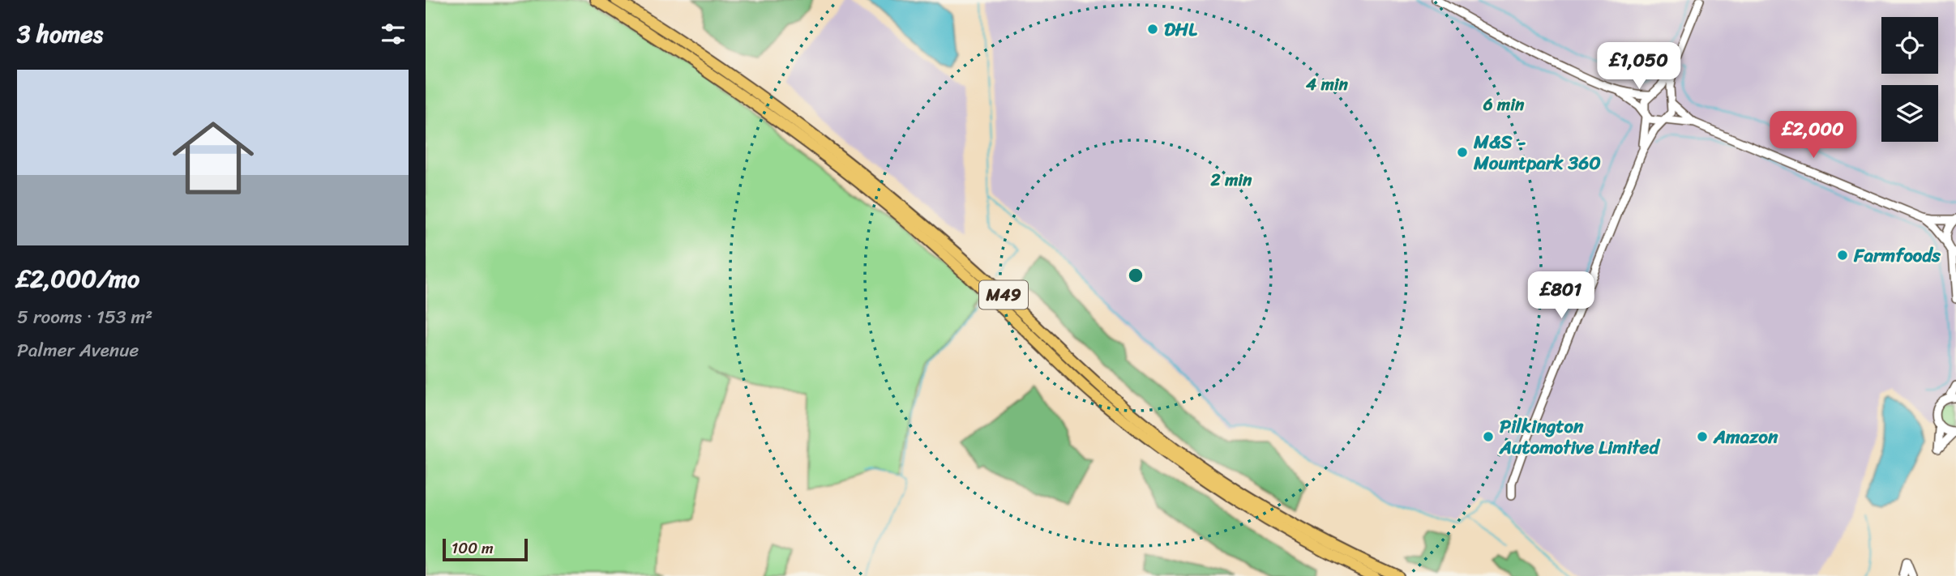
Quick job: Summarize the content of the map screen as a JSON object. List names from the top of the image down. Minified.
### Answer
{"streets":{"highway":["M49"]},"places":["DHL","M&S - Mountpark 360","Farmfoods","Pilkington Automotive Limited","Amazon"],"scale_bar":"100 m","page":{"heading":"3 homes","price":["£1,050","£2,000","£801"],"list":[{"name":"£2,000/mo","note":"5 rooms · 153 m² · Palmer Avenue"}],"scale":"100 m"},"rings":["4 min","6 min","2 min"]}
